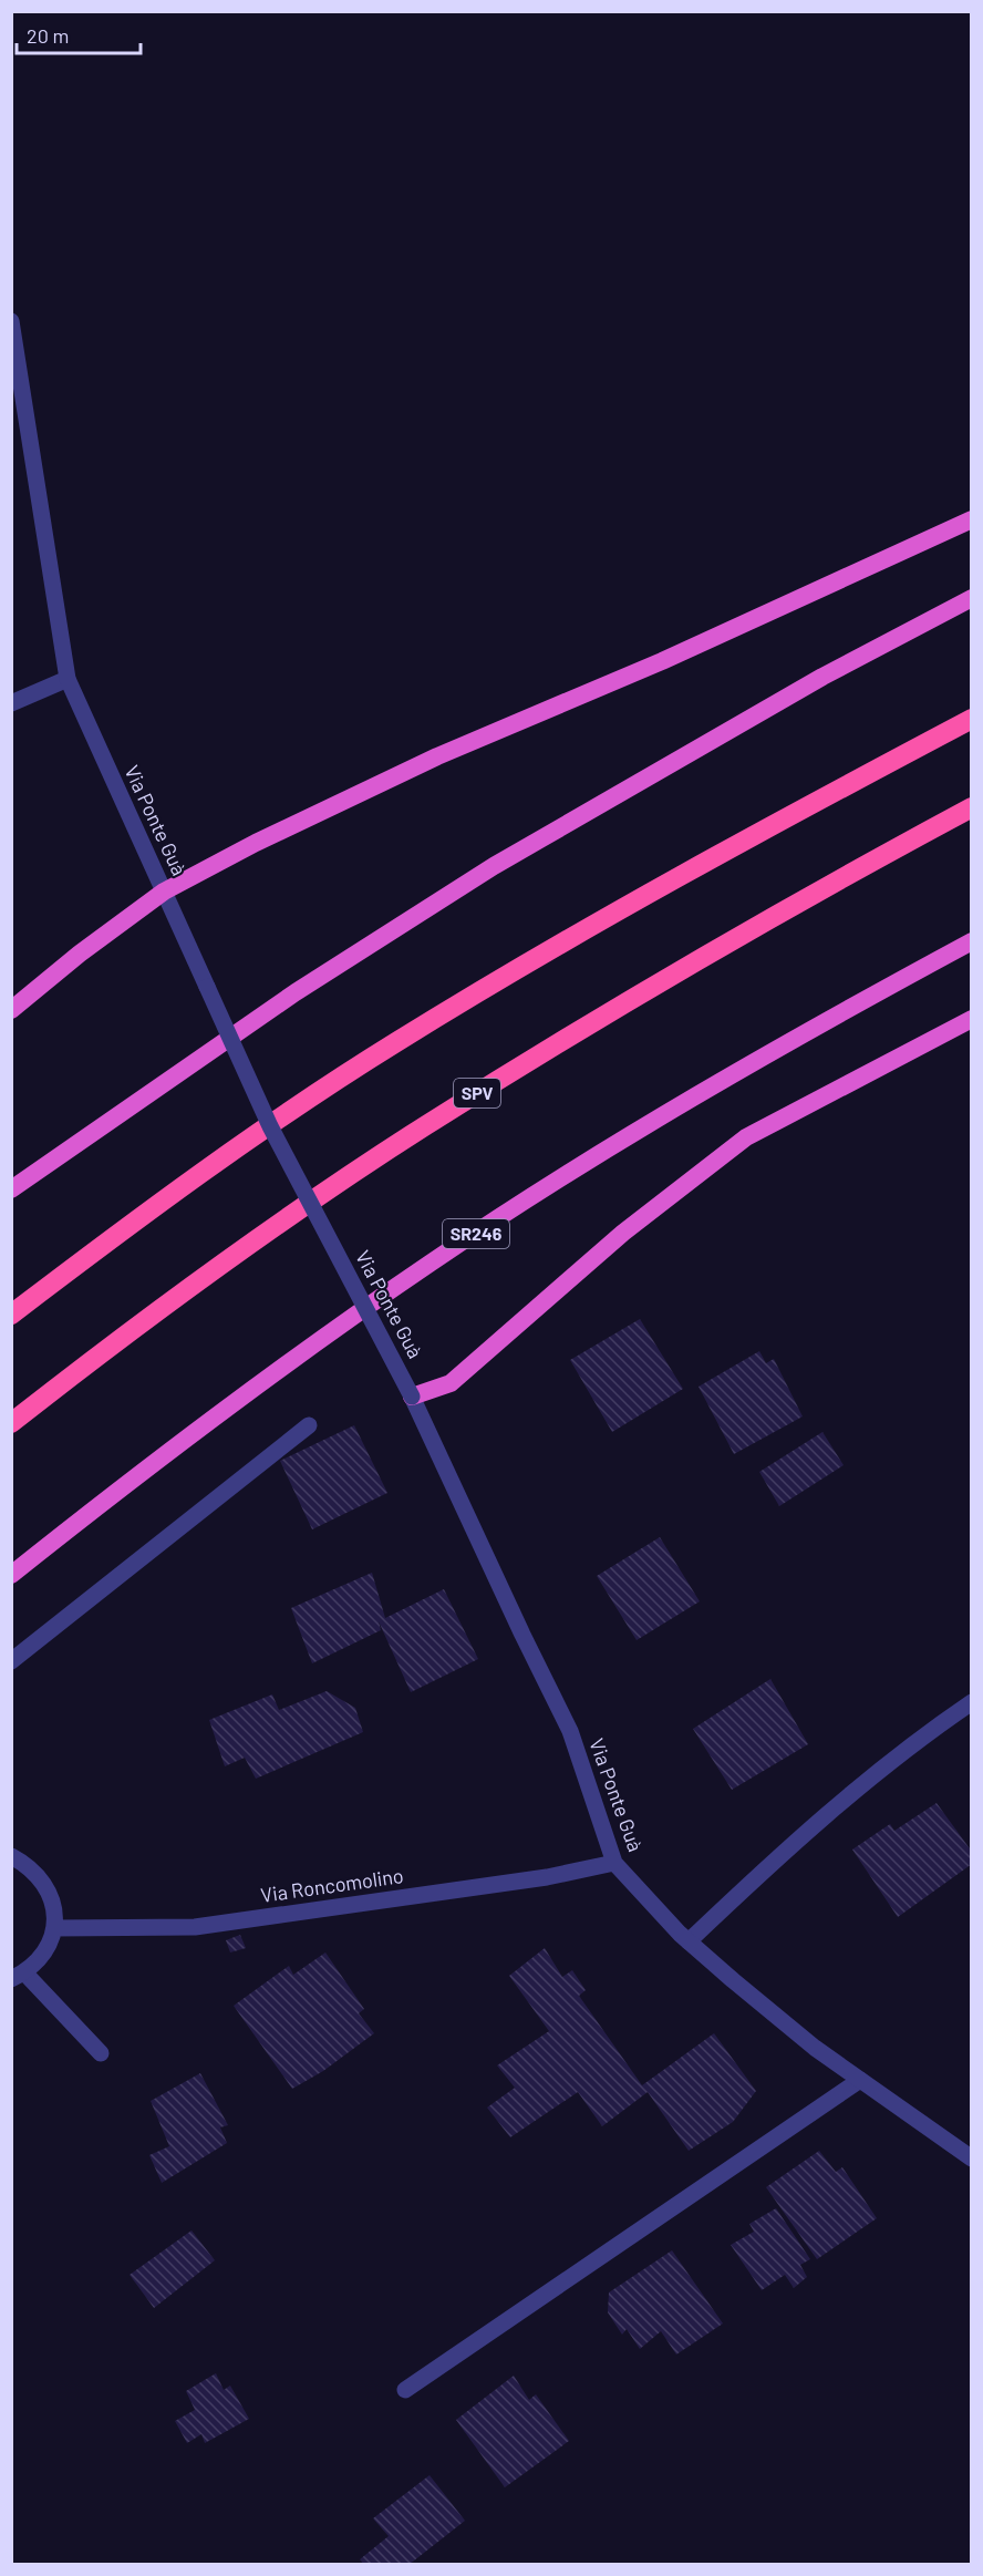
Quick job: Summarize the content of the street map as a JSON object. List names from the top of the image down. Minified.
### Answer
{"streets":{"highway":["SPV","SR246"],"street":["Via Ponte Guà","Via Roncomolino"]},"crossings":[["Via Ponte Guà","Via Roncomolino"]],"scale_bar":"20 m"}
